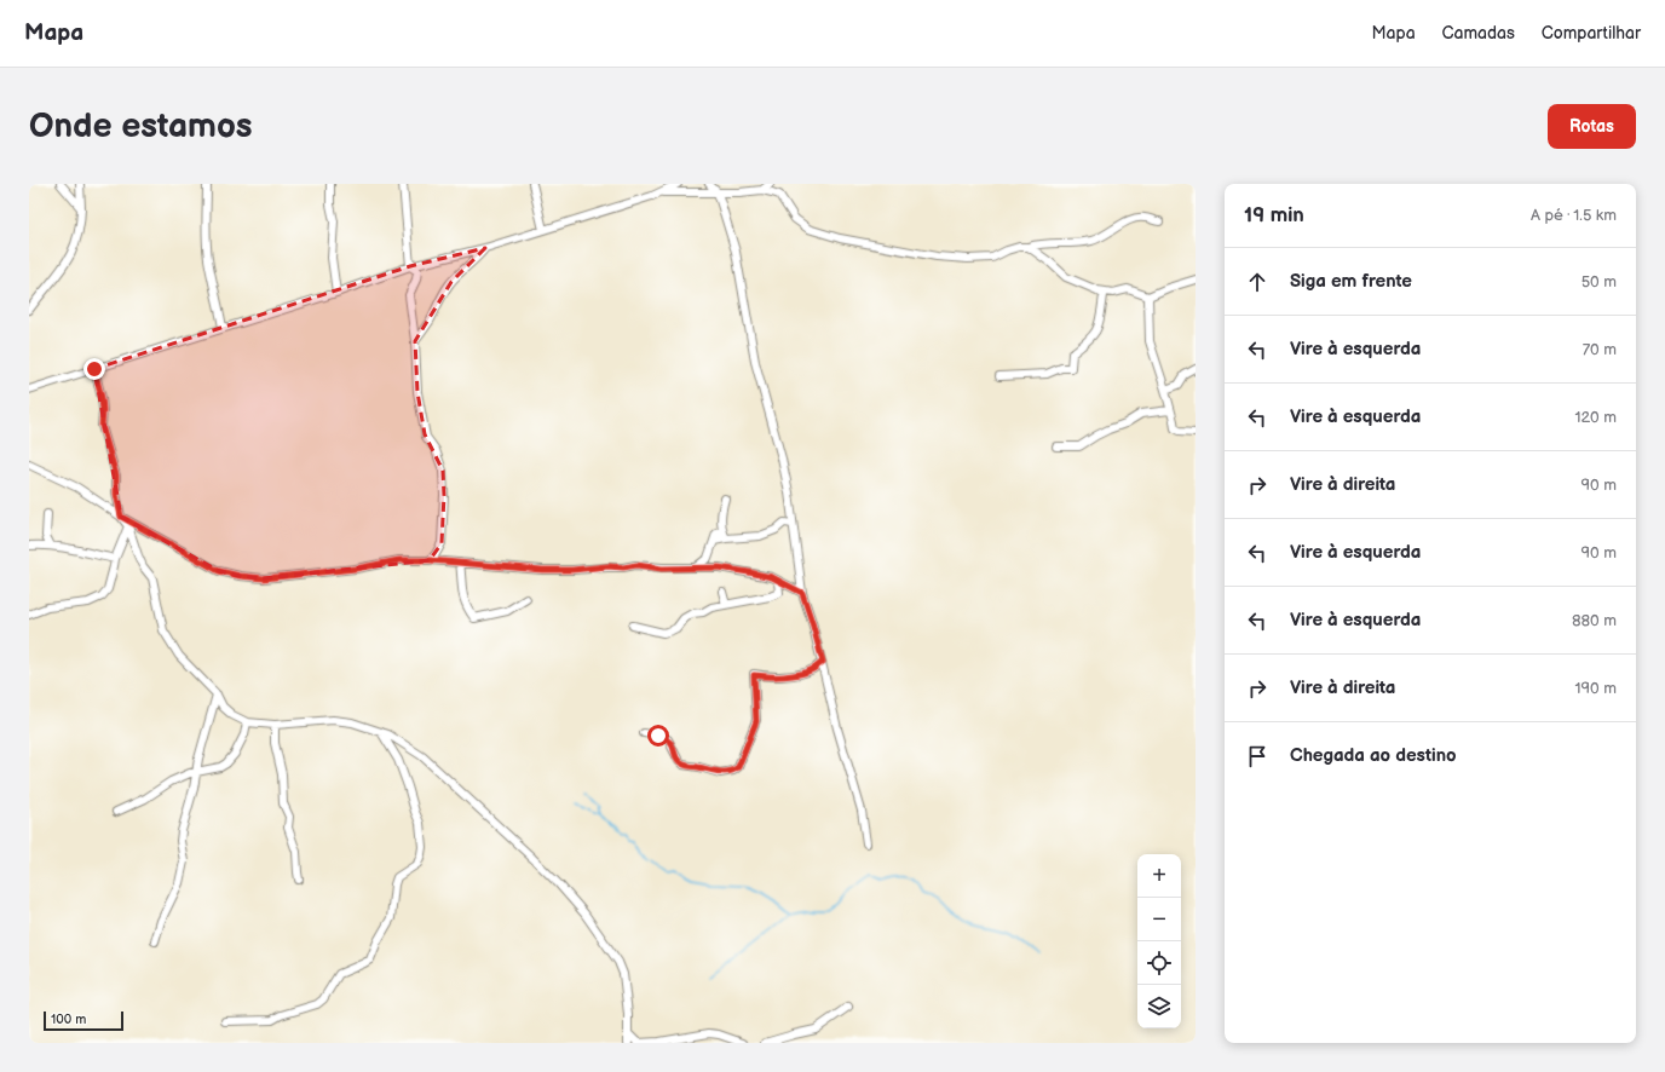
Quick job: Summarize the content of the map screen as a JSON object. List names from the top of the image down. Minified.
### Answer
{"scale_bar":"100 m","page":{"header":"Mapa","nav":["Mapa","Camadas","Compartilhar"],"buttons":"Rotas","title":"Onde estamos","heading":["19 min","A pé · 1.5 km"],"list":[["Siga em frente","50 m"],["Vire à esquerda","70 m"],["Vire à esquerda","120 m"],["Vire à direita","90 m"],["Vire à esquerda","90 m"],["Vire à esquerda","880 m"],["Vire à direita","190 m"],"Chegada ao destino"],"map_buttons":["+","−"],"scale":"100 m"}}
